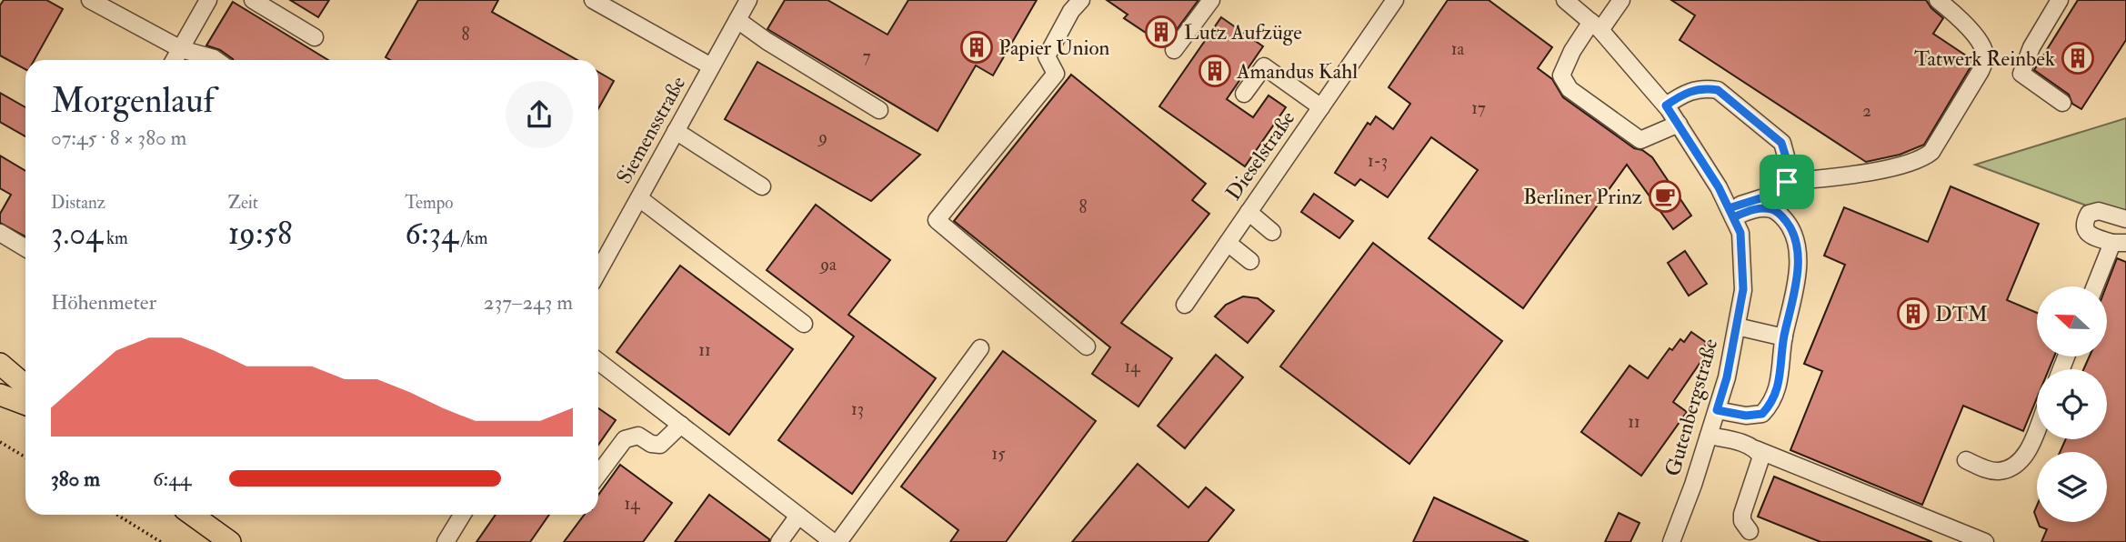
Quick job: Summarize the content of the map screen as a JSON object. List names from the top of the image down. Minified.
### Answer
{"streets":{"street":["Siemensstraße","Dieselstraße","Gutenbergstraße"]},"places":{"building":["Lutz Aufzüge","Papier Union","Tatwerk Reinbek","Amandus Kahl","DTM"],"cafe":["Berliner Prinz"]},"house_numbers":["8","1a","7","17","2","9","1-3","8","9a","11","14","13","11","15","14"],"north":"left","page":{"heading":["Morgenlauf","07:45 · 8 × 380 m"],"stats":[["Distanz","3.04 km"],["Zeit","19:58"],["Tempo","6:34 /km"]],"chart":["Höhenmeter","237–243 m"],"list":[{"name":"380 m","note":"6:44"}]}}
